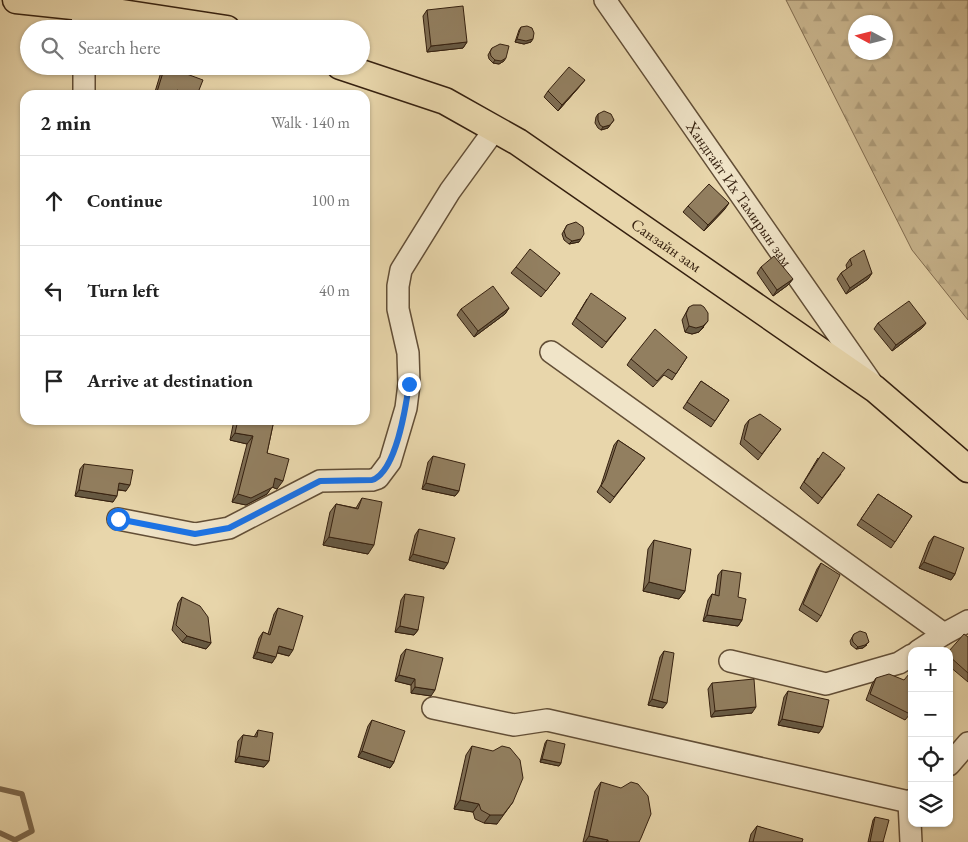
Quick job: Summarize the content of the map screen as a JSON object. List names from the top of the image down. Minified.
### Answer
{"streets":{"main road":["Санзайн зам"],"street":["Хандгайт Их Тамирын зам"]},"crossings":[["Хандгайт Их Тамирын зам","Санзайн зам"]],"north":"left","page":{"search":"Search here","heading":["2 min","Walk · 140 m"],"list":[["Continue","100 m"],["Turn left","40 m"],"Arrive at destination"],"map_buttons":["+","−"]}}
